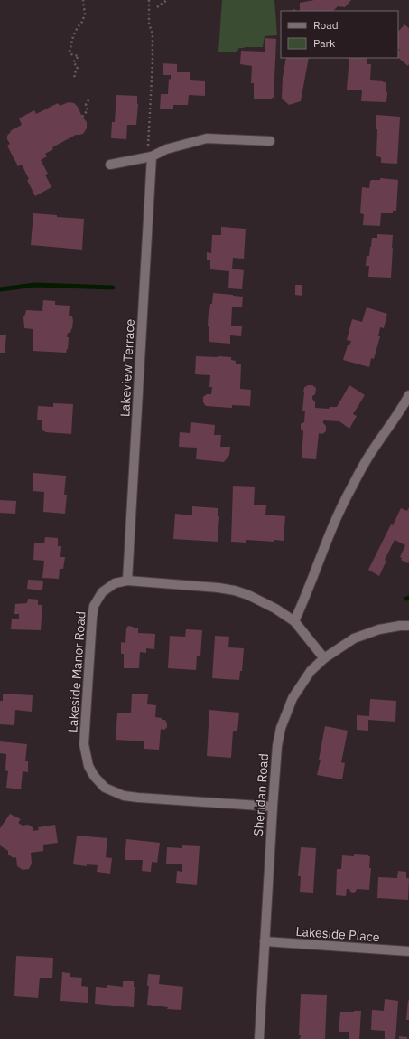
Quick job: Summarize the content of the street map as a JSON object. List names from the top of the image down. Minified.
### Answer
{"streets":{"street":["Lakeview Terrace","Lakeside Manor Road","Sheridan Road","Lakeside Place"]},"crossings":[["Lakeview Terrace","Lakeside Manor Road"],["Lakeside Manor Road","Sheridan Road"],["Sheridan Road","Lakeside Place"]],"legend":["Road","Park"]}
